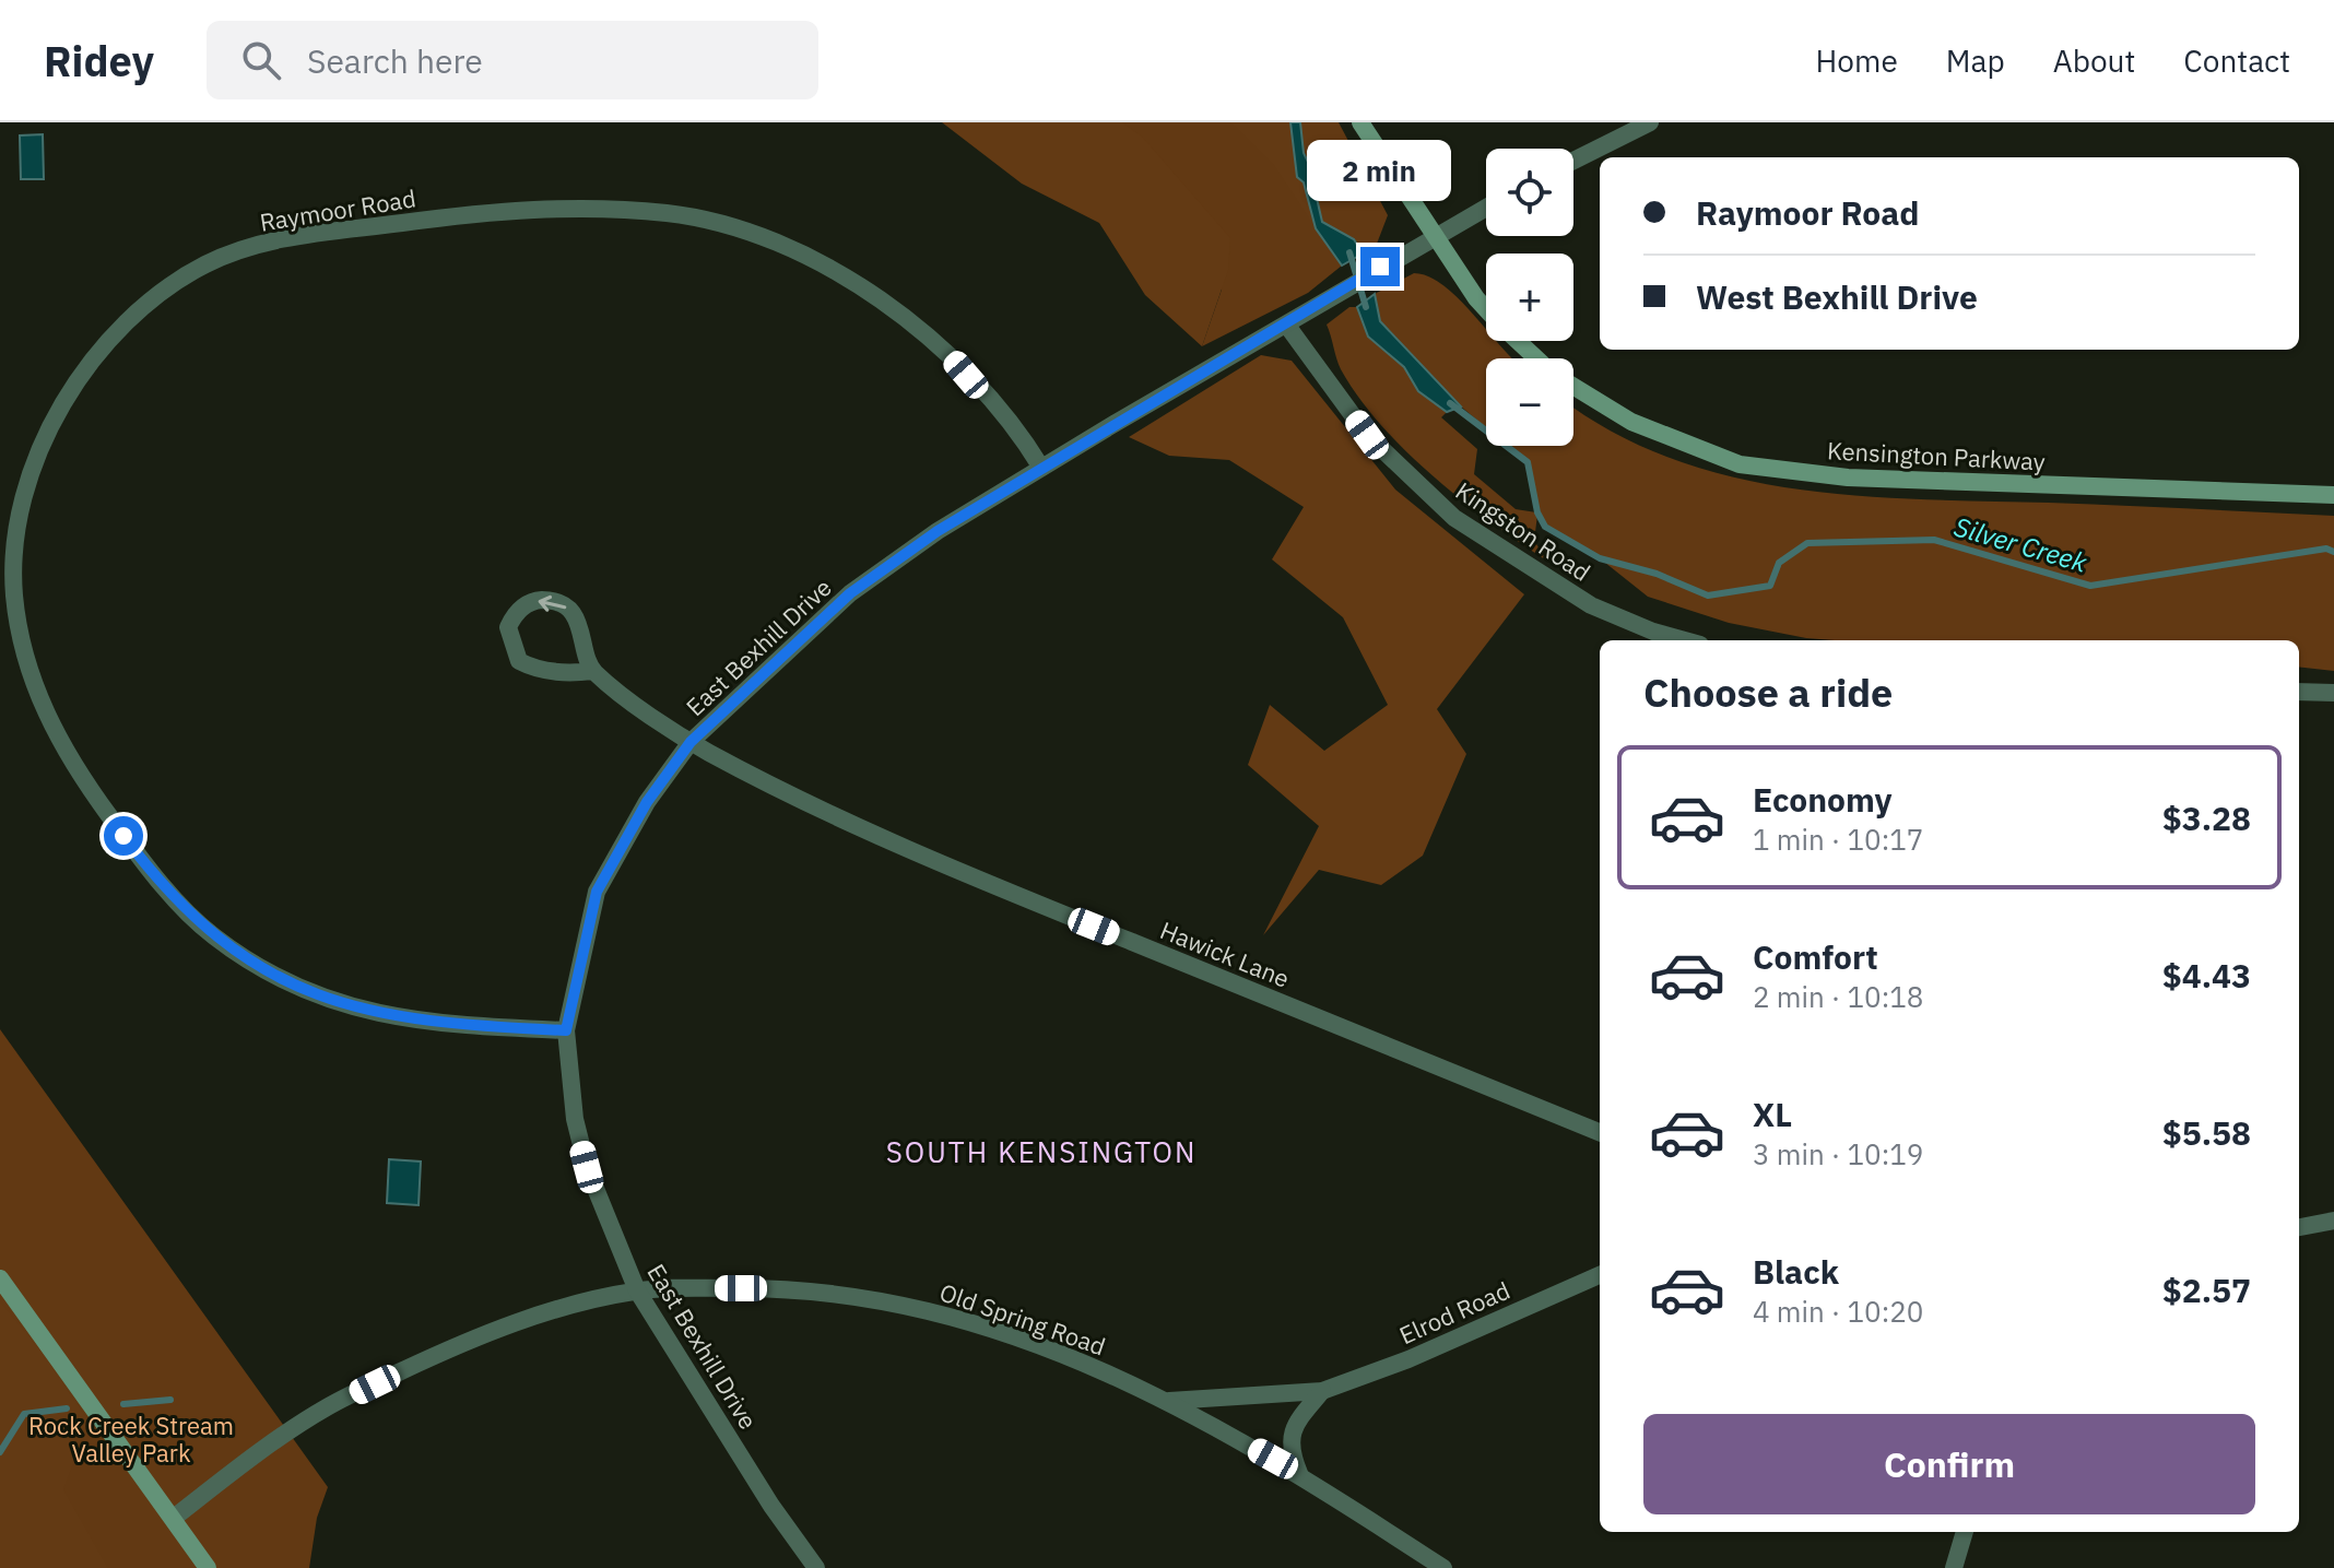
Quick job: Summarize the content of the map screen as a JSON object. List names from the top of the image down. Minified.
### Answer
{"streets":{"street":["Raymoor Road","Kensington Parkway","Kingston Road","East Bexhill Drive","Hawick Lane","Elrod Road","Old Spring Road"]},"crossings":[["Raymoor Road","East Bexhill Drive"],["Kensington Parkway","East Bexhill Drive"],["Kingston Road","East Bexhill Drive"],["East Bexhill Drive","Hawick Lane"],["East Bexhill Drive","Old Spring Road"],["Elrod Road","Old Spring Road"]],"districts":["SOUTH KENSINGTON"],"water":["Silver Creek"],"parks":["Rock Creek Stream Valley Park"],"page":{"header":"Ridey","search":"Search here","nav":["Home","Map","About","Contact"],"bubble":"2 min","map_buttons":["+","−"],"banner":["Raymoor Road","West Bexhill Drive"],"heading":"Choose a ride","list":[{"name":"Economy","note":"1 min · 10:17","value":"$3.28"},{"name":"Comfort","note":"2 min · 10:18","value":"$4.43"},{"name":"XL","note":"3 min · 10:19","value":"$5.58"},{"name":"Black","note":"4 min · 10:20","value":"$2.57"}],"buttons":"Confirm"}}
